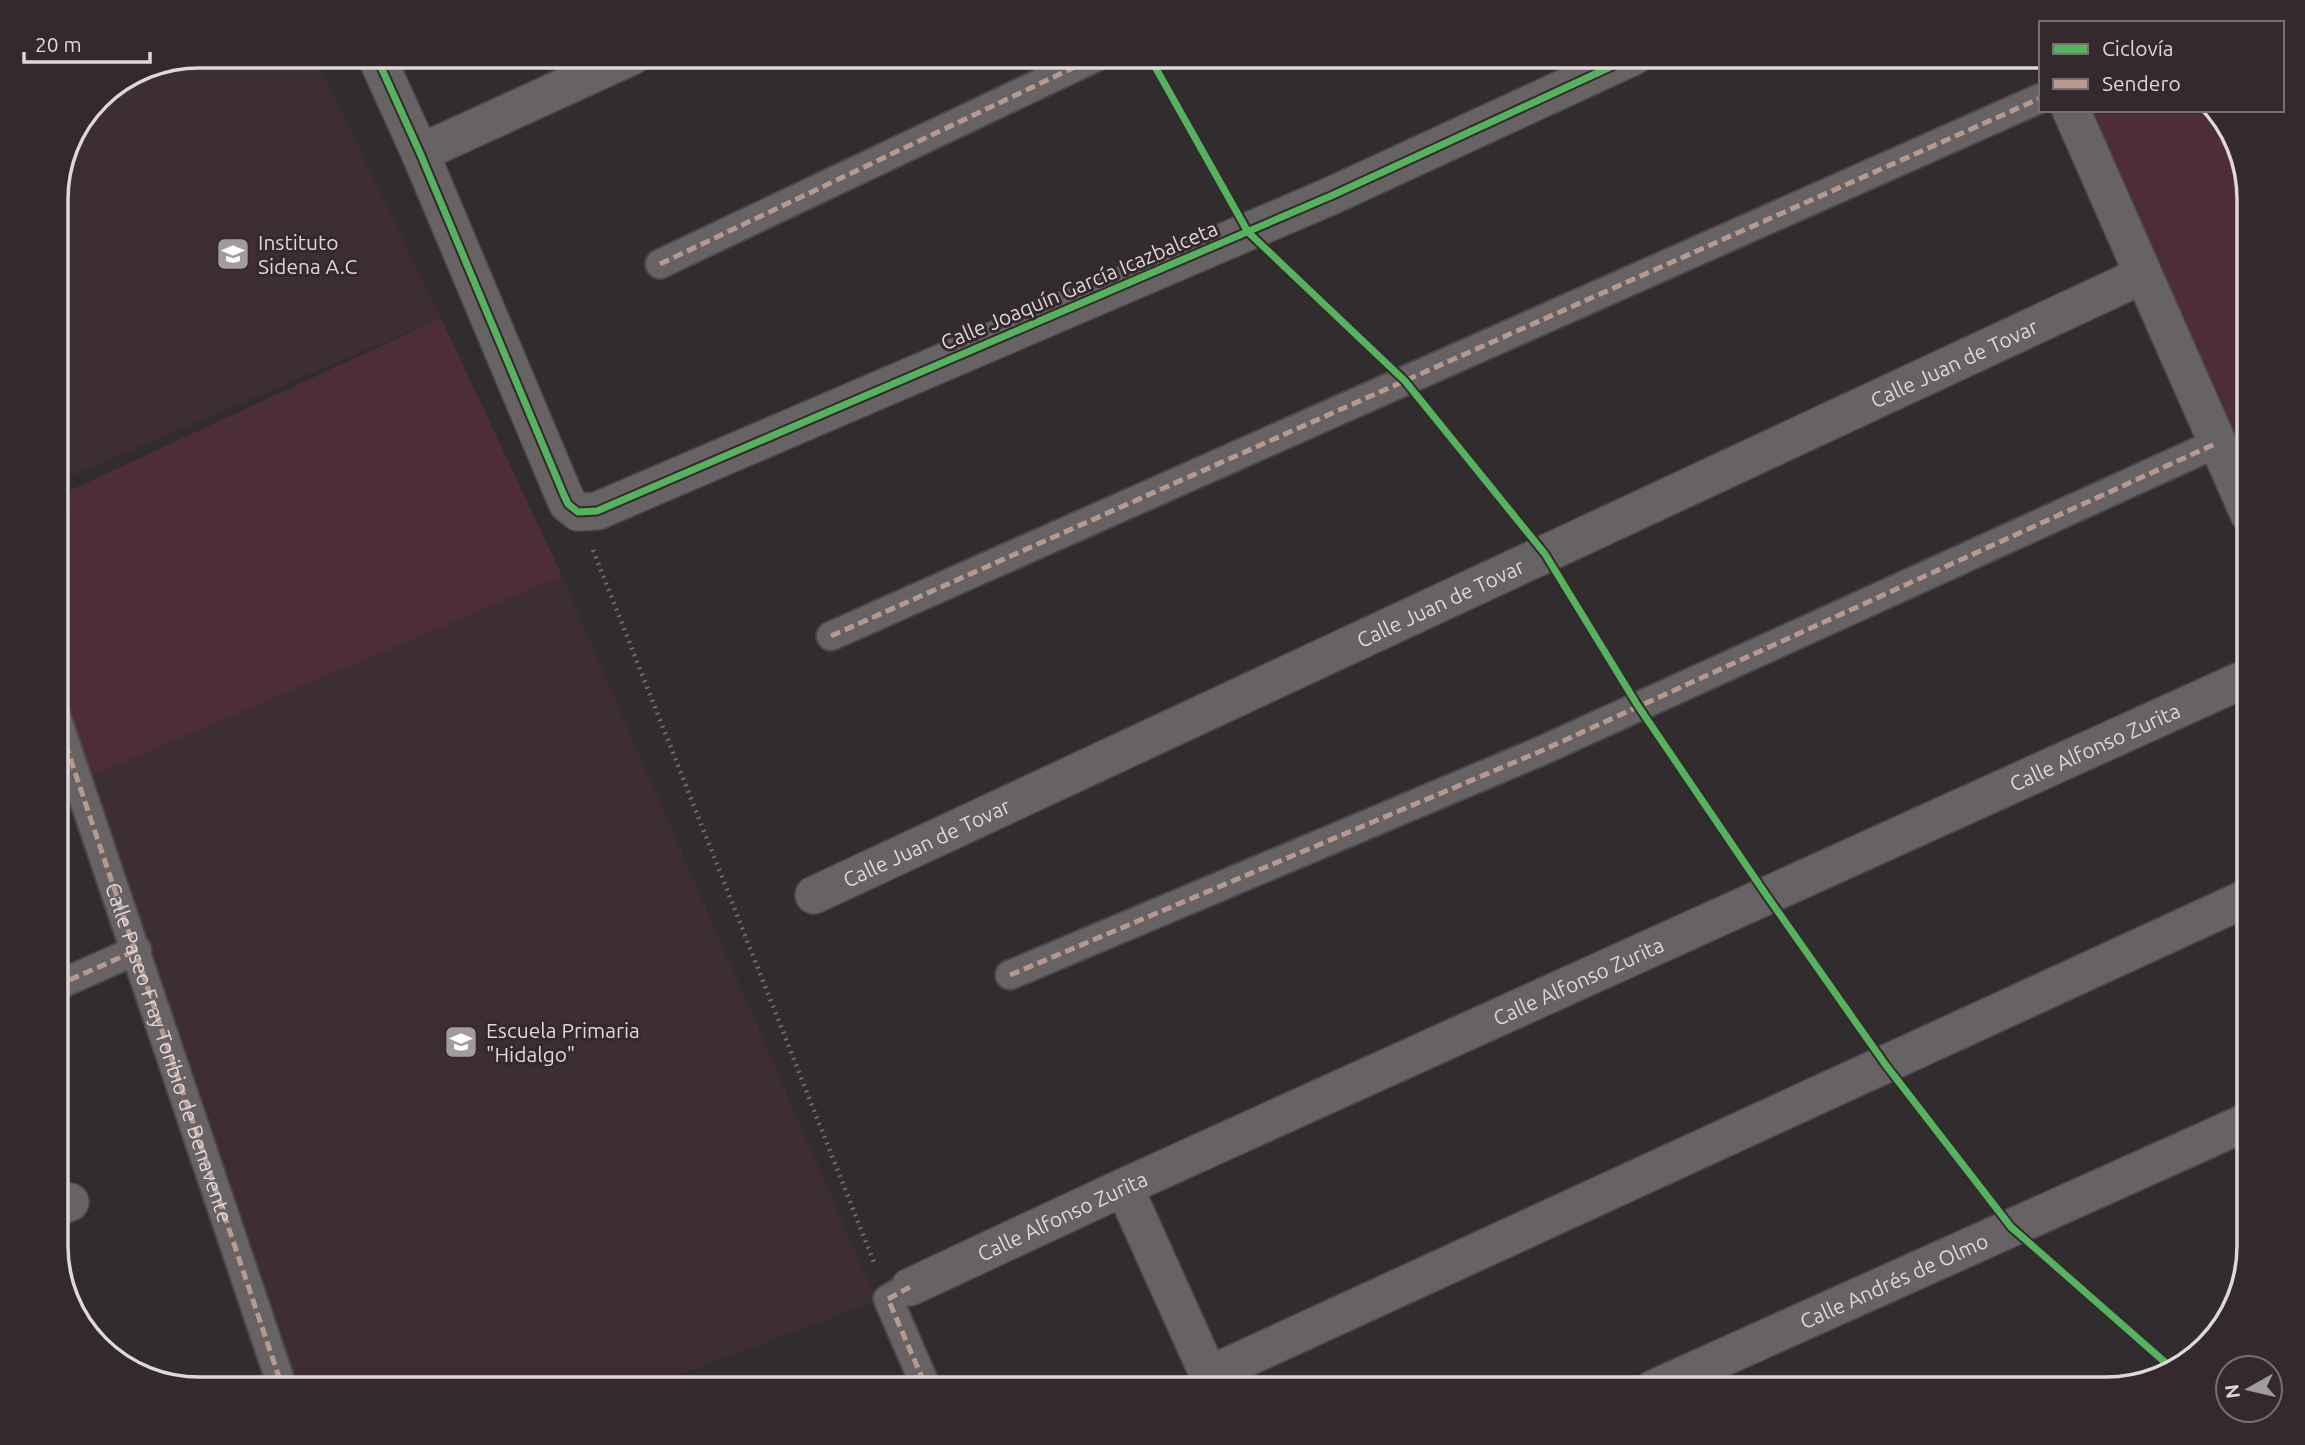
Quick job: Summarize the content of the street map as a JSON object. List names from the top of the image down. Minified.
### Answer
{"streets":{"street":["Calle Joaquín García Icazbalceta","Calle Juan de Tovar","Calle Alfonso Zurita","Calle Paseo Fray Toribio de Benavente","Calle Andrés de Olmo"]},"places":{"school or university":["Instituto Sidena A.C","Escuela Primaria \"Hidalgo\""]},"legend":["Ciclovía","Sendero"],"scale_bar":"20 m","north":"left"}
